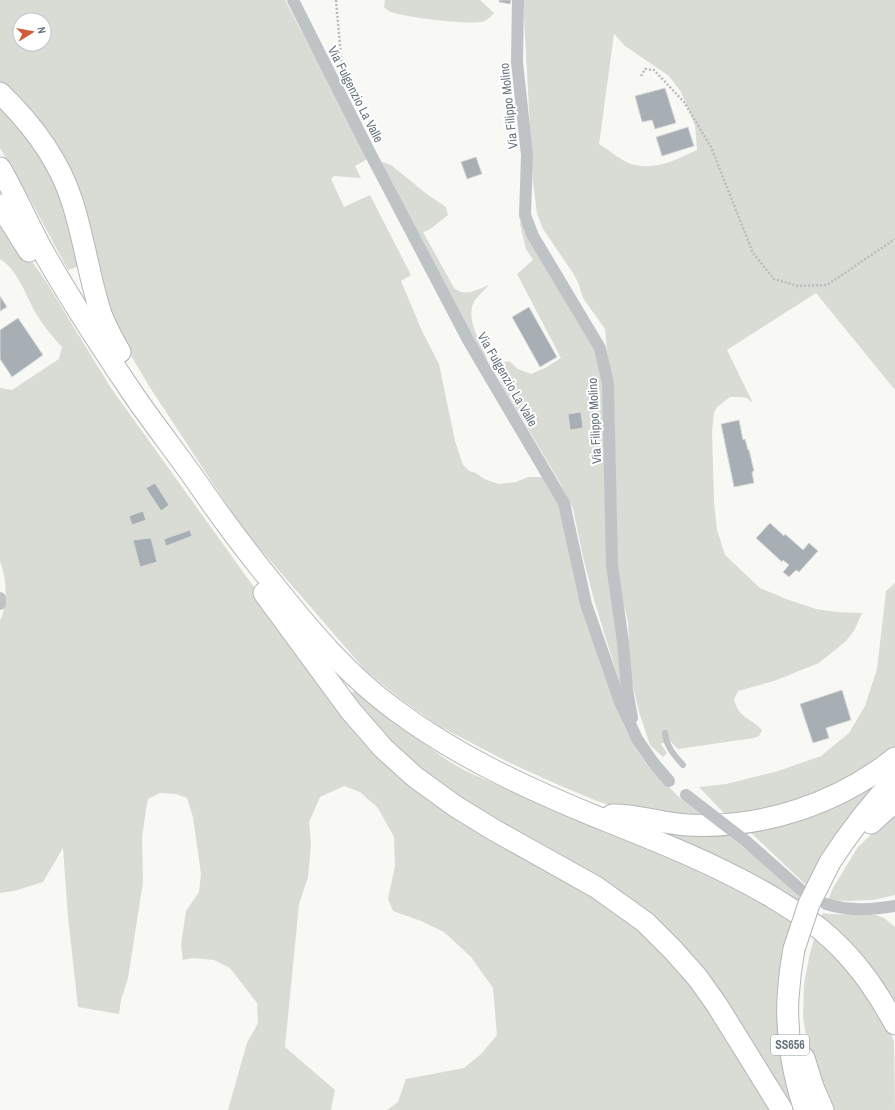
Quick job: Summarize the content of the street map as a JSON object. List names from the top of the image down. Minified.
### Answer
{"streets":{"highway":["SS656"],"street":["Via Fulgenzio La Valle","Via Filippo Molino"]},"crossings":[["Via Fulgenzio La Valle","Via Filippo Molino"]],"north":"right"}
